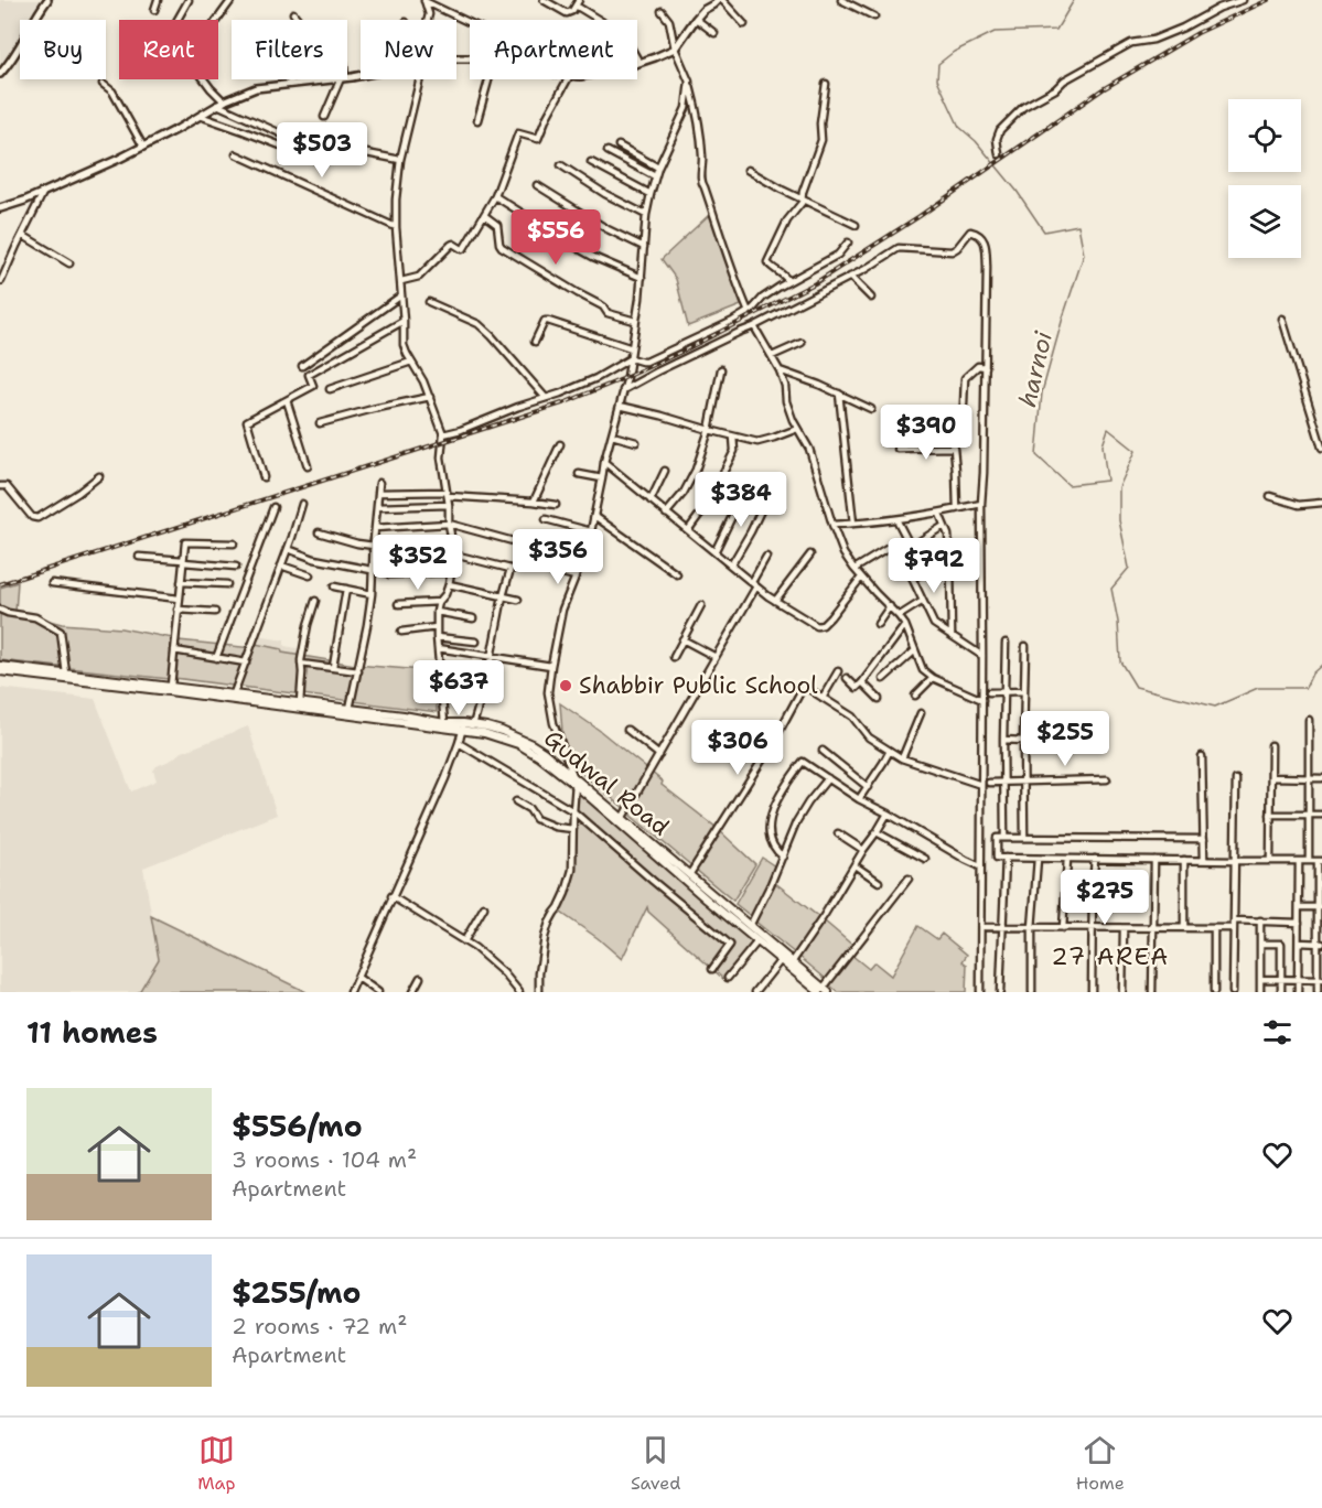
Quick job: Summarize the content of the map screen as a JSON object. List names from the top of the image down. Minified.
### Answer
{"streets":{"main road":["Gudwal Road"]},"districts":["27 AREA"],"water":["harnoi"],"places":["Shabbir Public School"],"page":{"chip":["Buy","Rent","Filters","New","Apartment"],"price":["$503","$556","$390","$384","$356","$352","$792","$637","$255","$306","$275"],"heading":"11 homes","list":[{"name":"$556/mo","note":"3 rooms · 104 m² · Apartment"},{"name":"$255/mo","note":"2 rooms · 72 m² · Apartment"}],"tabs":["Map","Saved","Home"]}}
